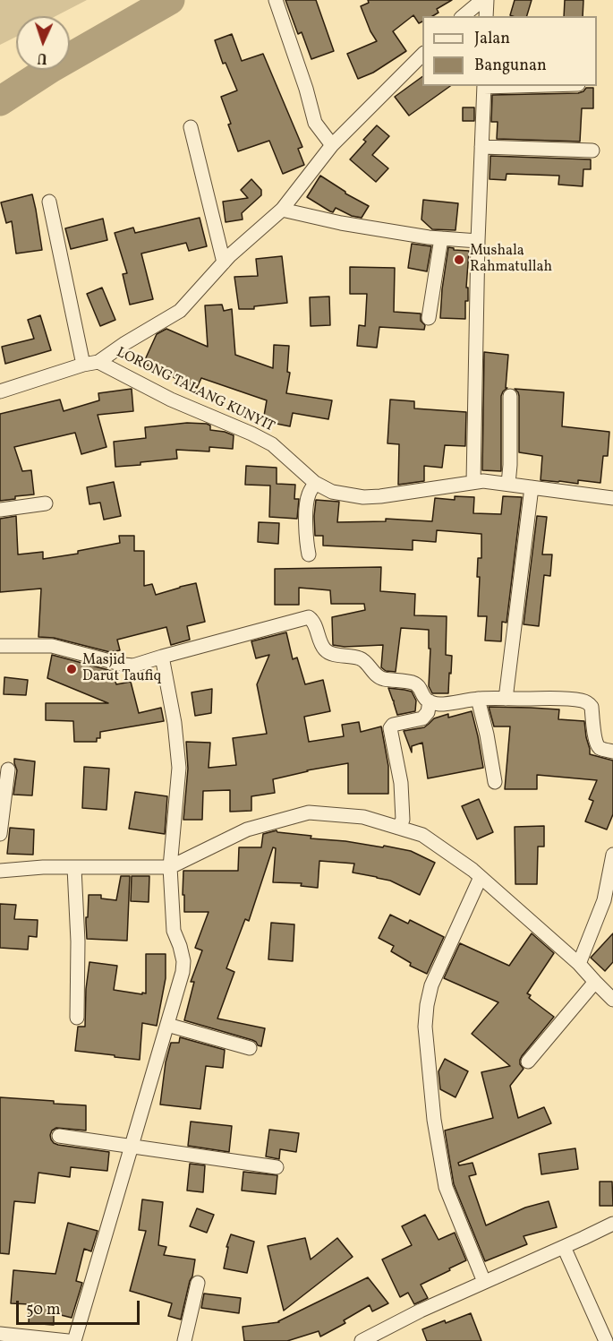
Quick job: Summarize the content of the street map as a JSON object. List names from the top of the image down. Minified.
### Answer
{"streets":{"street":["LORONG TALANG KUNYIT"]},"places":["Mushala Rahmatullah","Masjid Darut Taufiq"],"legend":["Jalan","Bangunan"],"scale_bar":"50 m","north":"bottom"}
